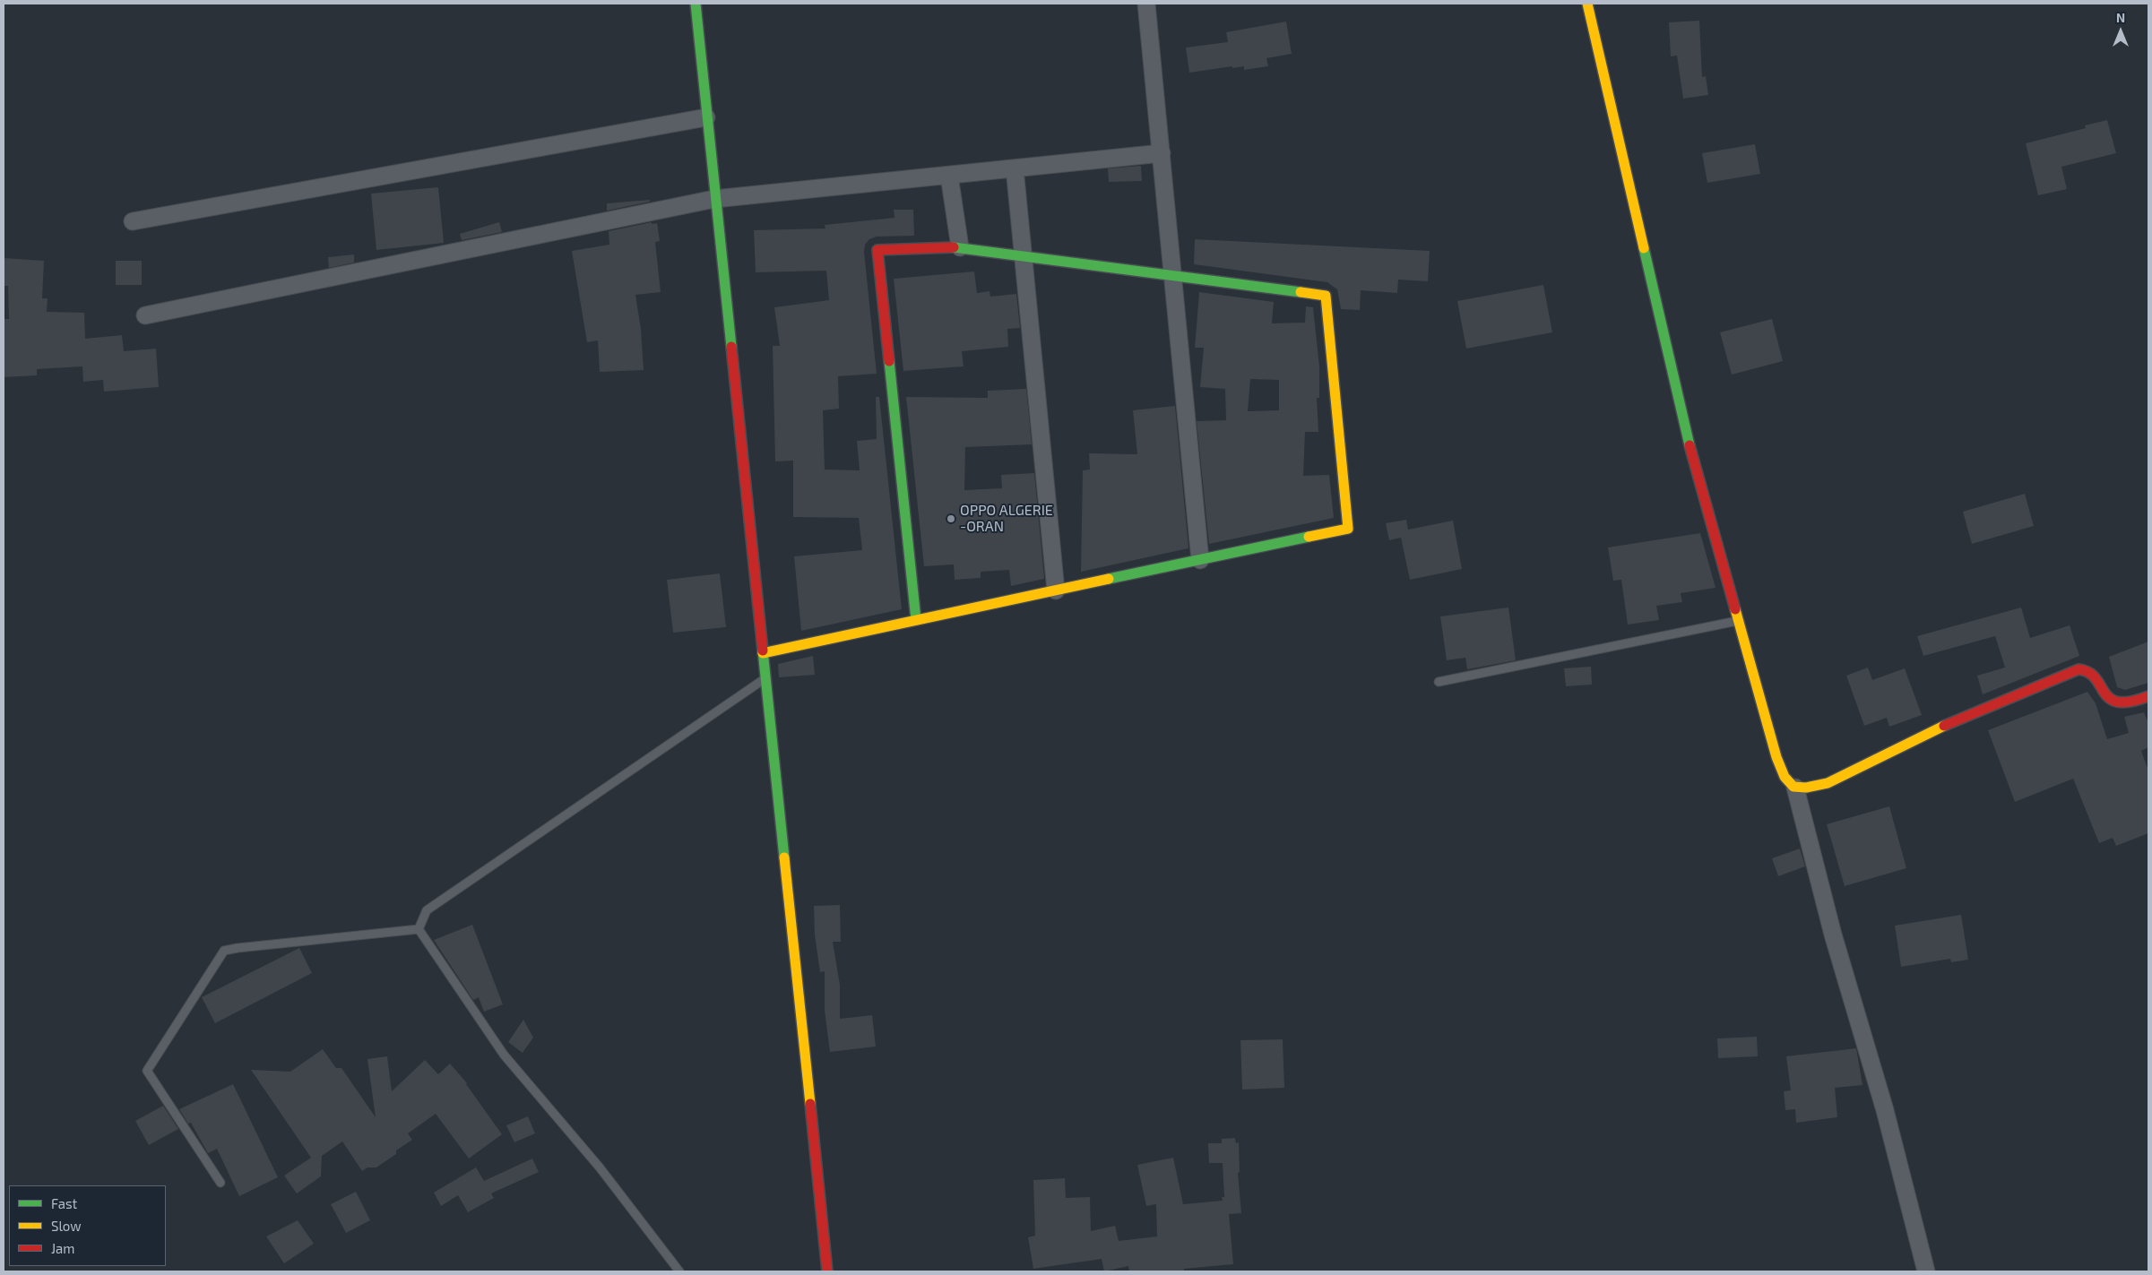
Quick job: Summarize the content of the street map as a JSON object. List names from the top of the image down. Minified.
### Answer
{"places":["OPPO ALGERIE -ORAN"],"legend":["Fast","Slow","Jam"],"north":"top"}
